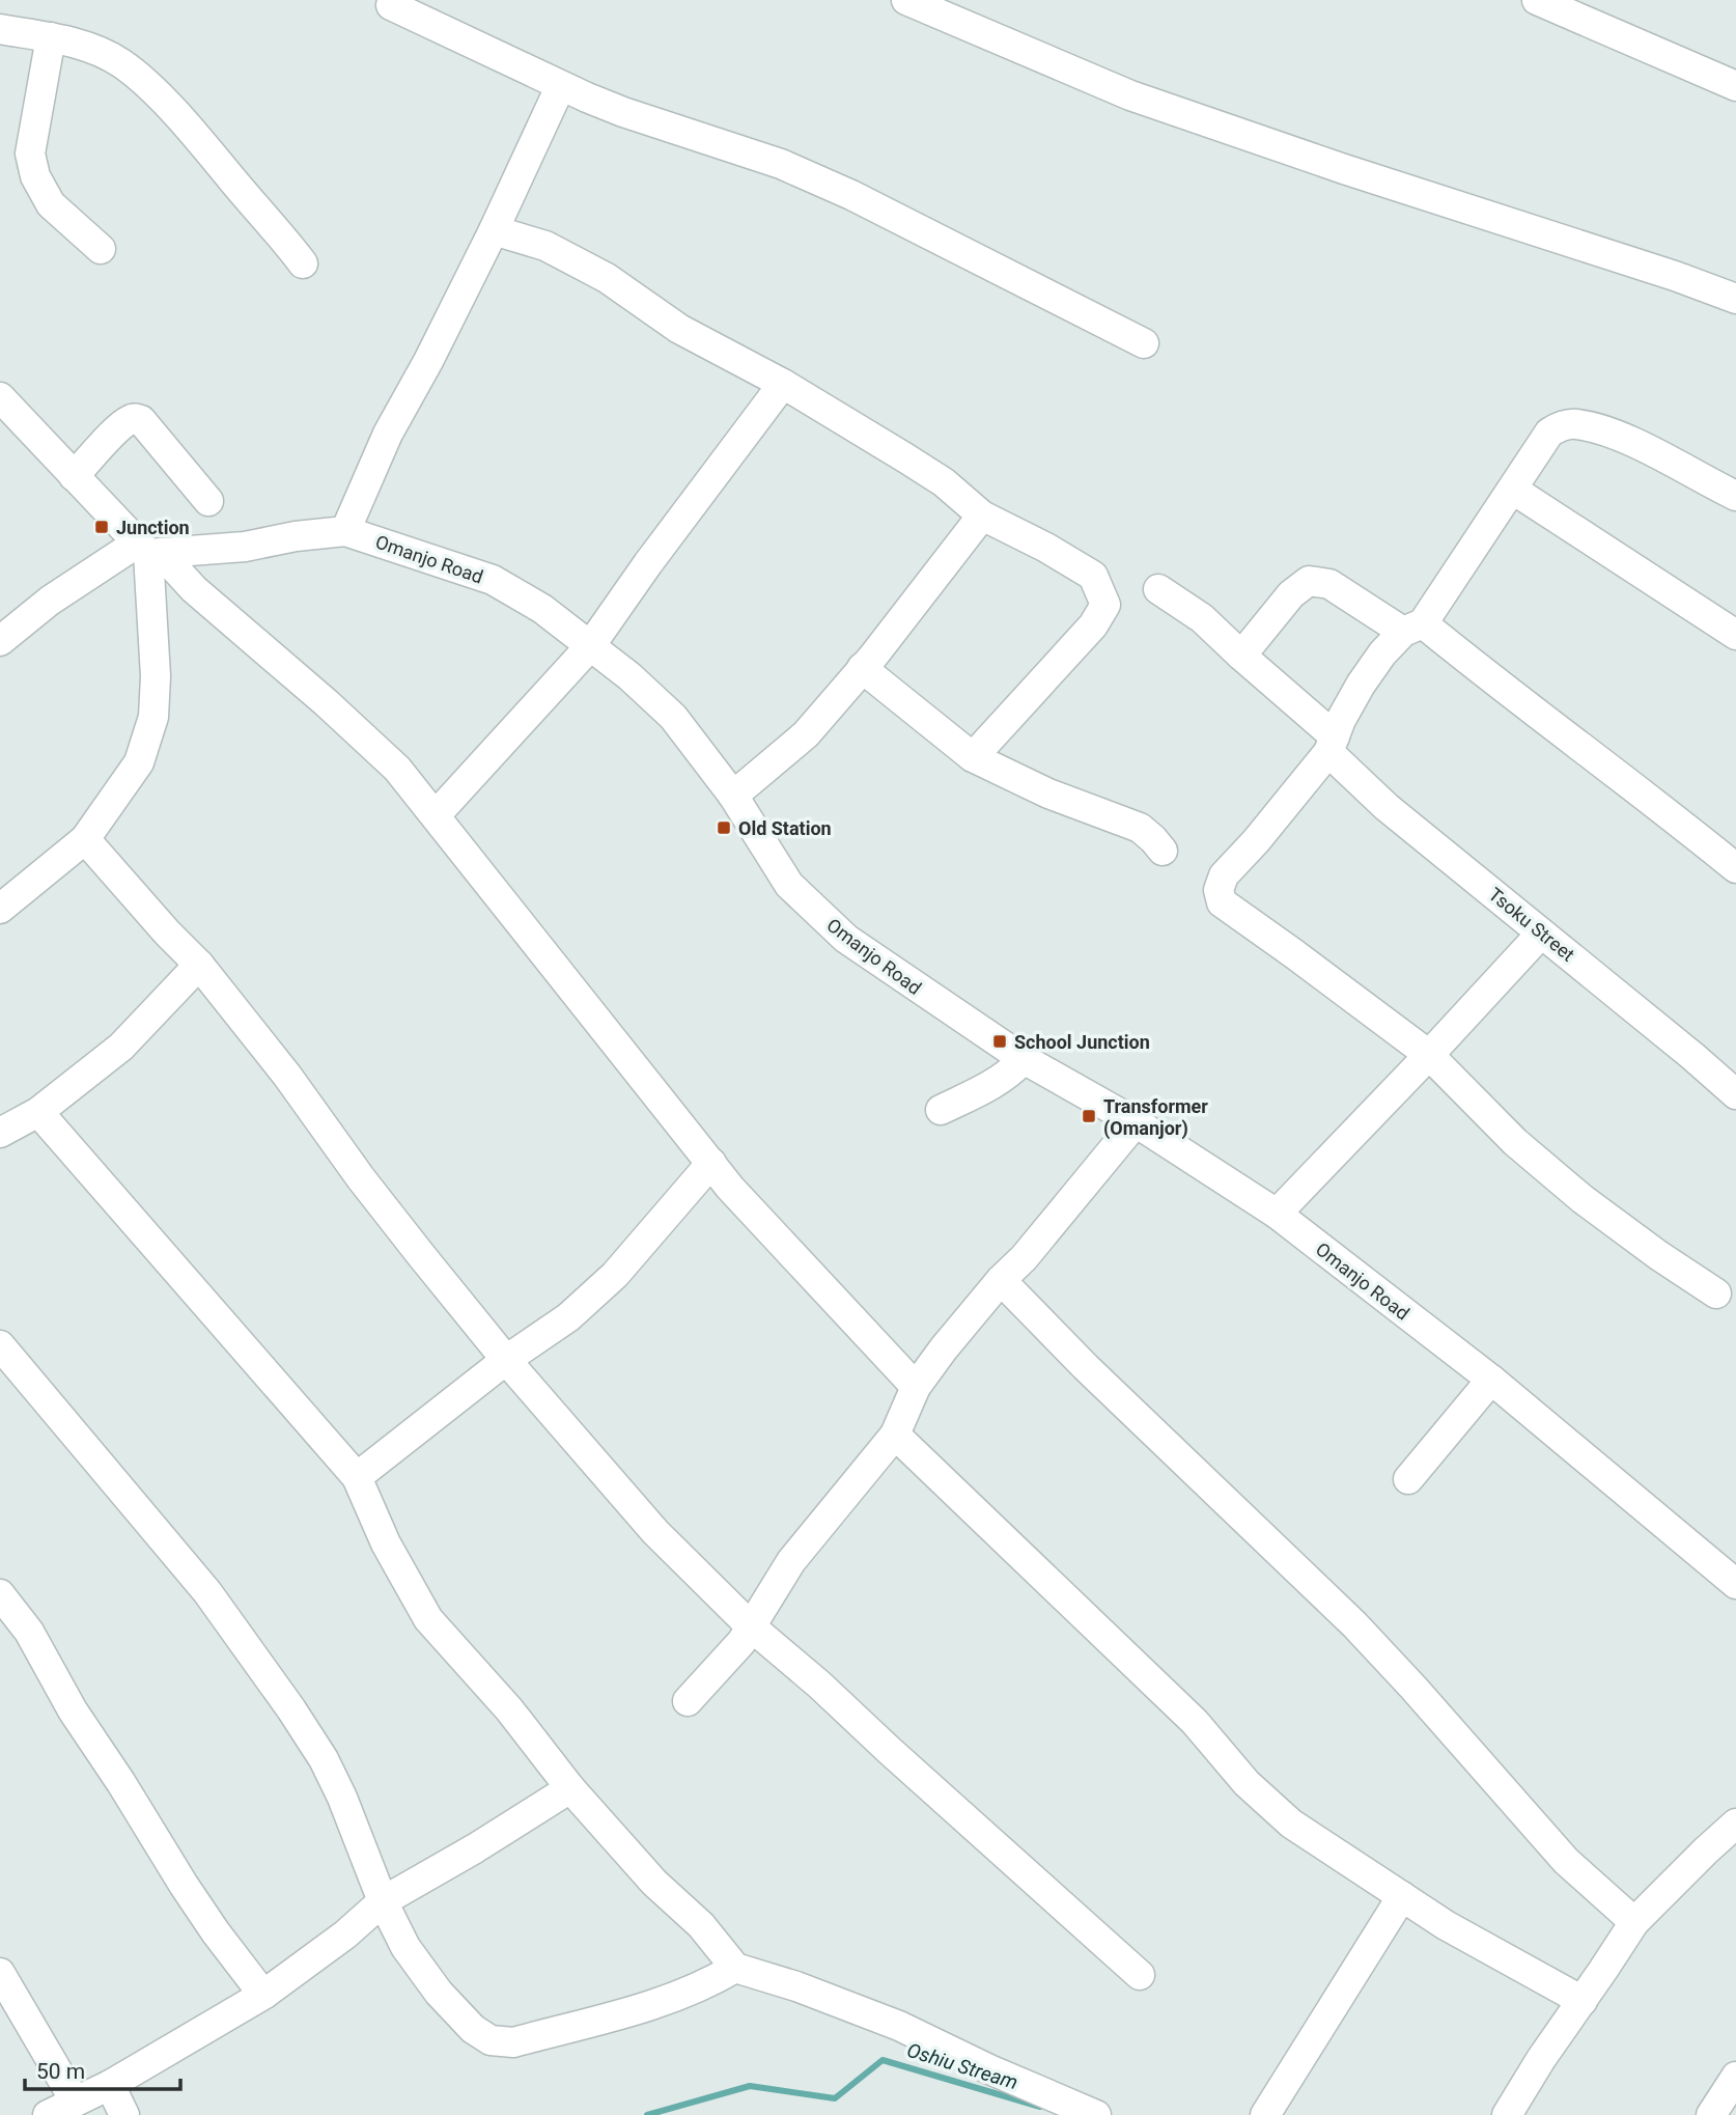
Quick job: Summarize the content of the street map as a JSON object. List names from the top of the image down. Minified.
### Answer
{"streets":{"street":["Omanjo Road","Tsoku Street"]},"water":["Oshiu Stream"],"places":{"transit":["Junction","Old Station","School Junction","Transformer (Omanjor)"]},"scale_bar":"50 m"}
